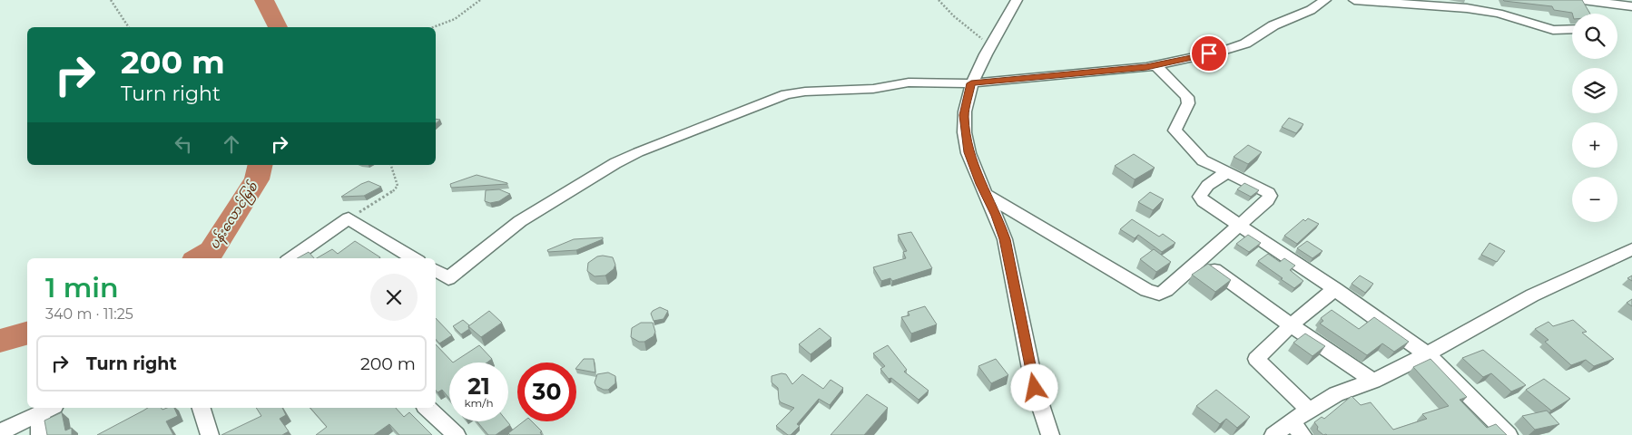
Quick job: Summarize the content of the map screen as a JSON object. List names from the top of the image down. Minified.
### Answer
{"water":["ပန်းလောင်မြစ်"],"page":{"map_buttons":["+","−"],"turn":["200 m","Turn right"],"heading":["1 min","340 m · 11:25"],"list":[{"name":"Turn right","value":"200 m"}],"speed":"21 km/h","limit":"30"}}
